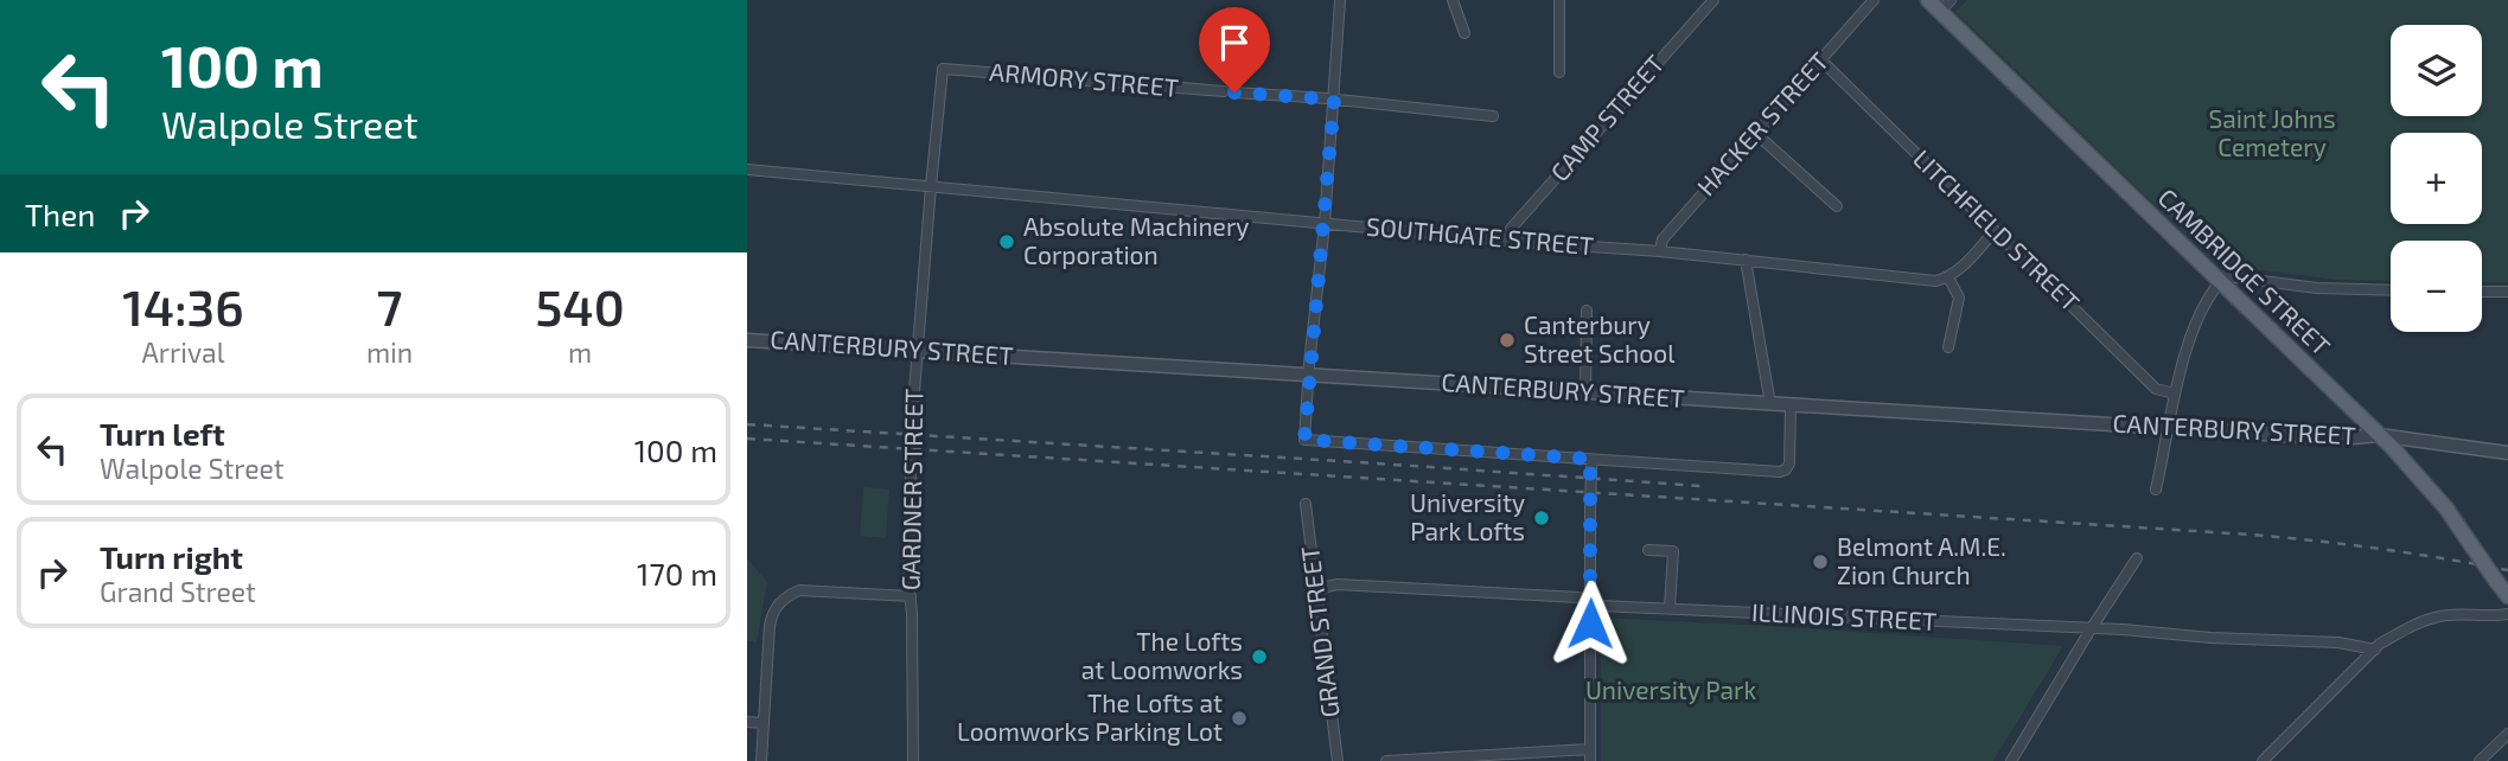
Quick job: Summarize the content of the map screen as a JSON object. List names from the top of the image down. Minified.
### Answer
{"streets":{"main road":["CAMBRIDGE STREET"],"street":["ARMORY STREET","CAMP STREET","HACKER STREET","LITCHFIELD STREET","SOUTHGATE STREET","CANTERBURY STREET","GARDNER STREET","ILLINOIS STREET","GRAND STREET"]},"crossings":[["ARMORY STREET","GARDNER STREET"],["CAMP STREET","SOUTHGATE STREET"],["HACKER STREET","LITCHFIELD STREET"],["HACKER STREET","SOUTHGATE STREET"],["SOUTHGATE STREET","GARDNER STREET"],["CAMBRIDGE STREET","CANTERBURY STREET"],["CANTERBURY STREET","GARDNER STREET"],["ILLINOIS STREET","GRAND STREET"]],"parks":["Saint Johns Cemetery","University Park"],"places":["Absolute Machinery Corporation","Canterbury Street School","University Park Lofts","Belmont A.M.E. Zion Church","The Lofts at Loomworks","The Lofts at Loomworks Parking Lot"],"page":{"turn":["100 m","Walpole Street"],"map_buttons":["+","−"],"then":"Then","eta":["14:36","Arrival","7","min","540","m"],"list":[{"name":"Turn left","note":"Walpole Street","value":"100 m"},{"name":"Turn right","note":"Grand Street","value":"170 m"}]}}
